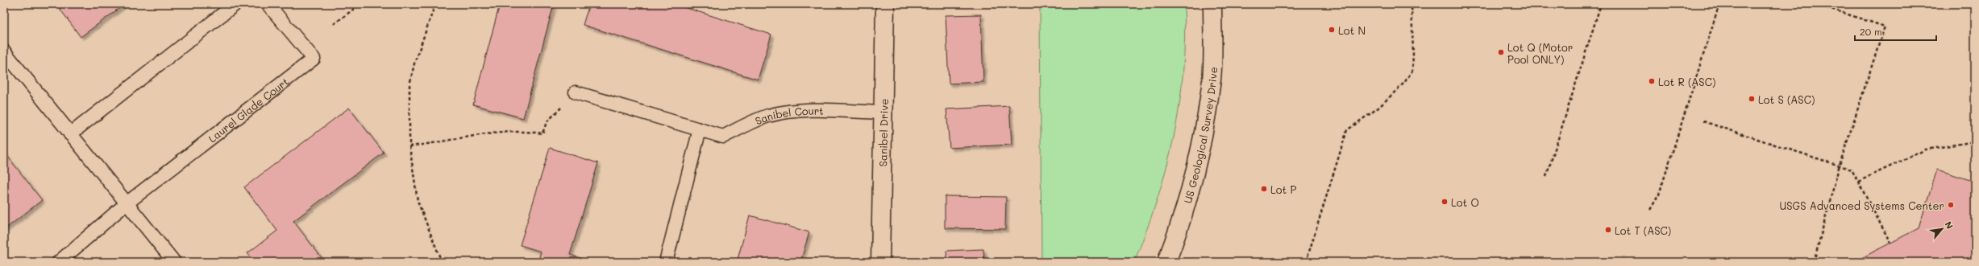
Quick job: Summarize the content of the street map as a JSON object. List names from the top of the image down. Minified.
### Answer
{"streets":{"street":["Sanibel Drive","US Geological Survey Drive"],"lane":["Laurel Glade Court","Sanibel Court"]},"crossings":[["Sanibel Court","Sanibel Drive"]],"places":["Lot N","Lot Q (Motor Pool ONLY)","Lot R (ASC)","Lot S (ASC)","Lot P","Lot O","USGS Advanced Systems Center","Lot T (ASC)"],"scale_bar":"20 m","north":"top right"}
